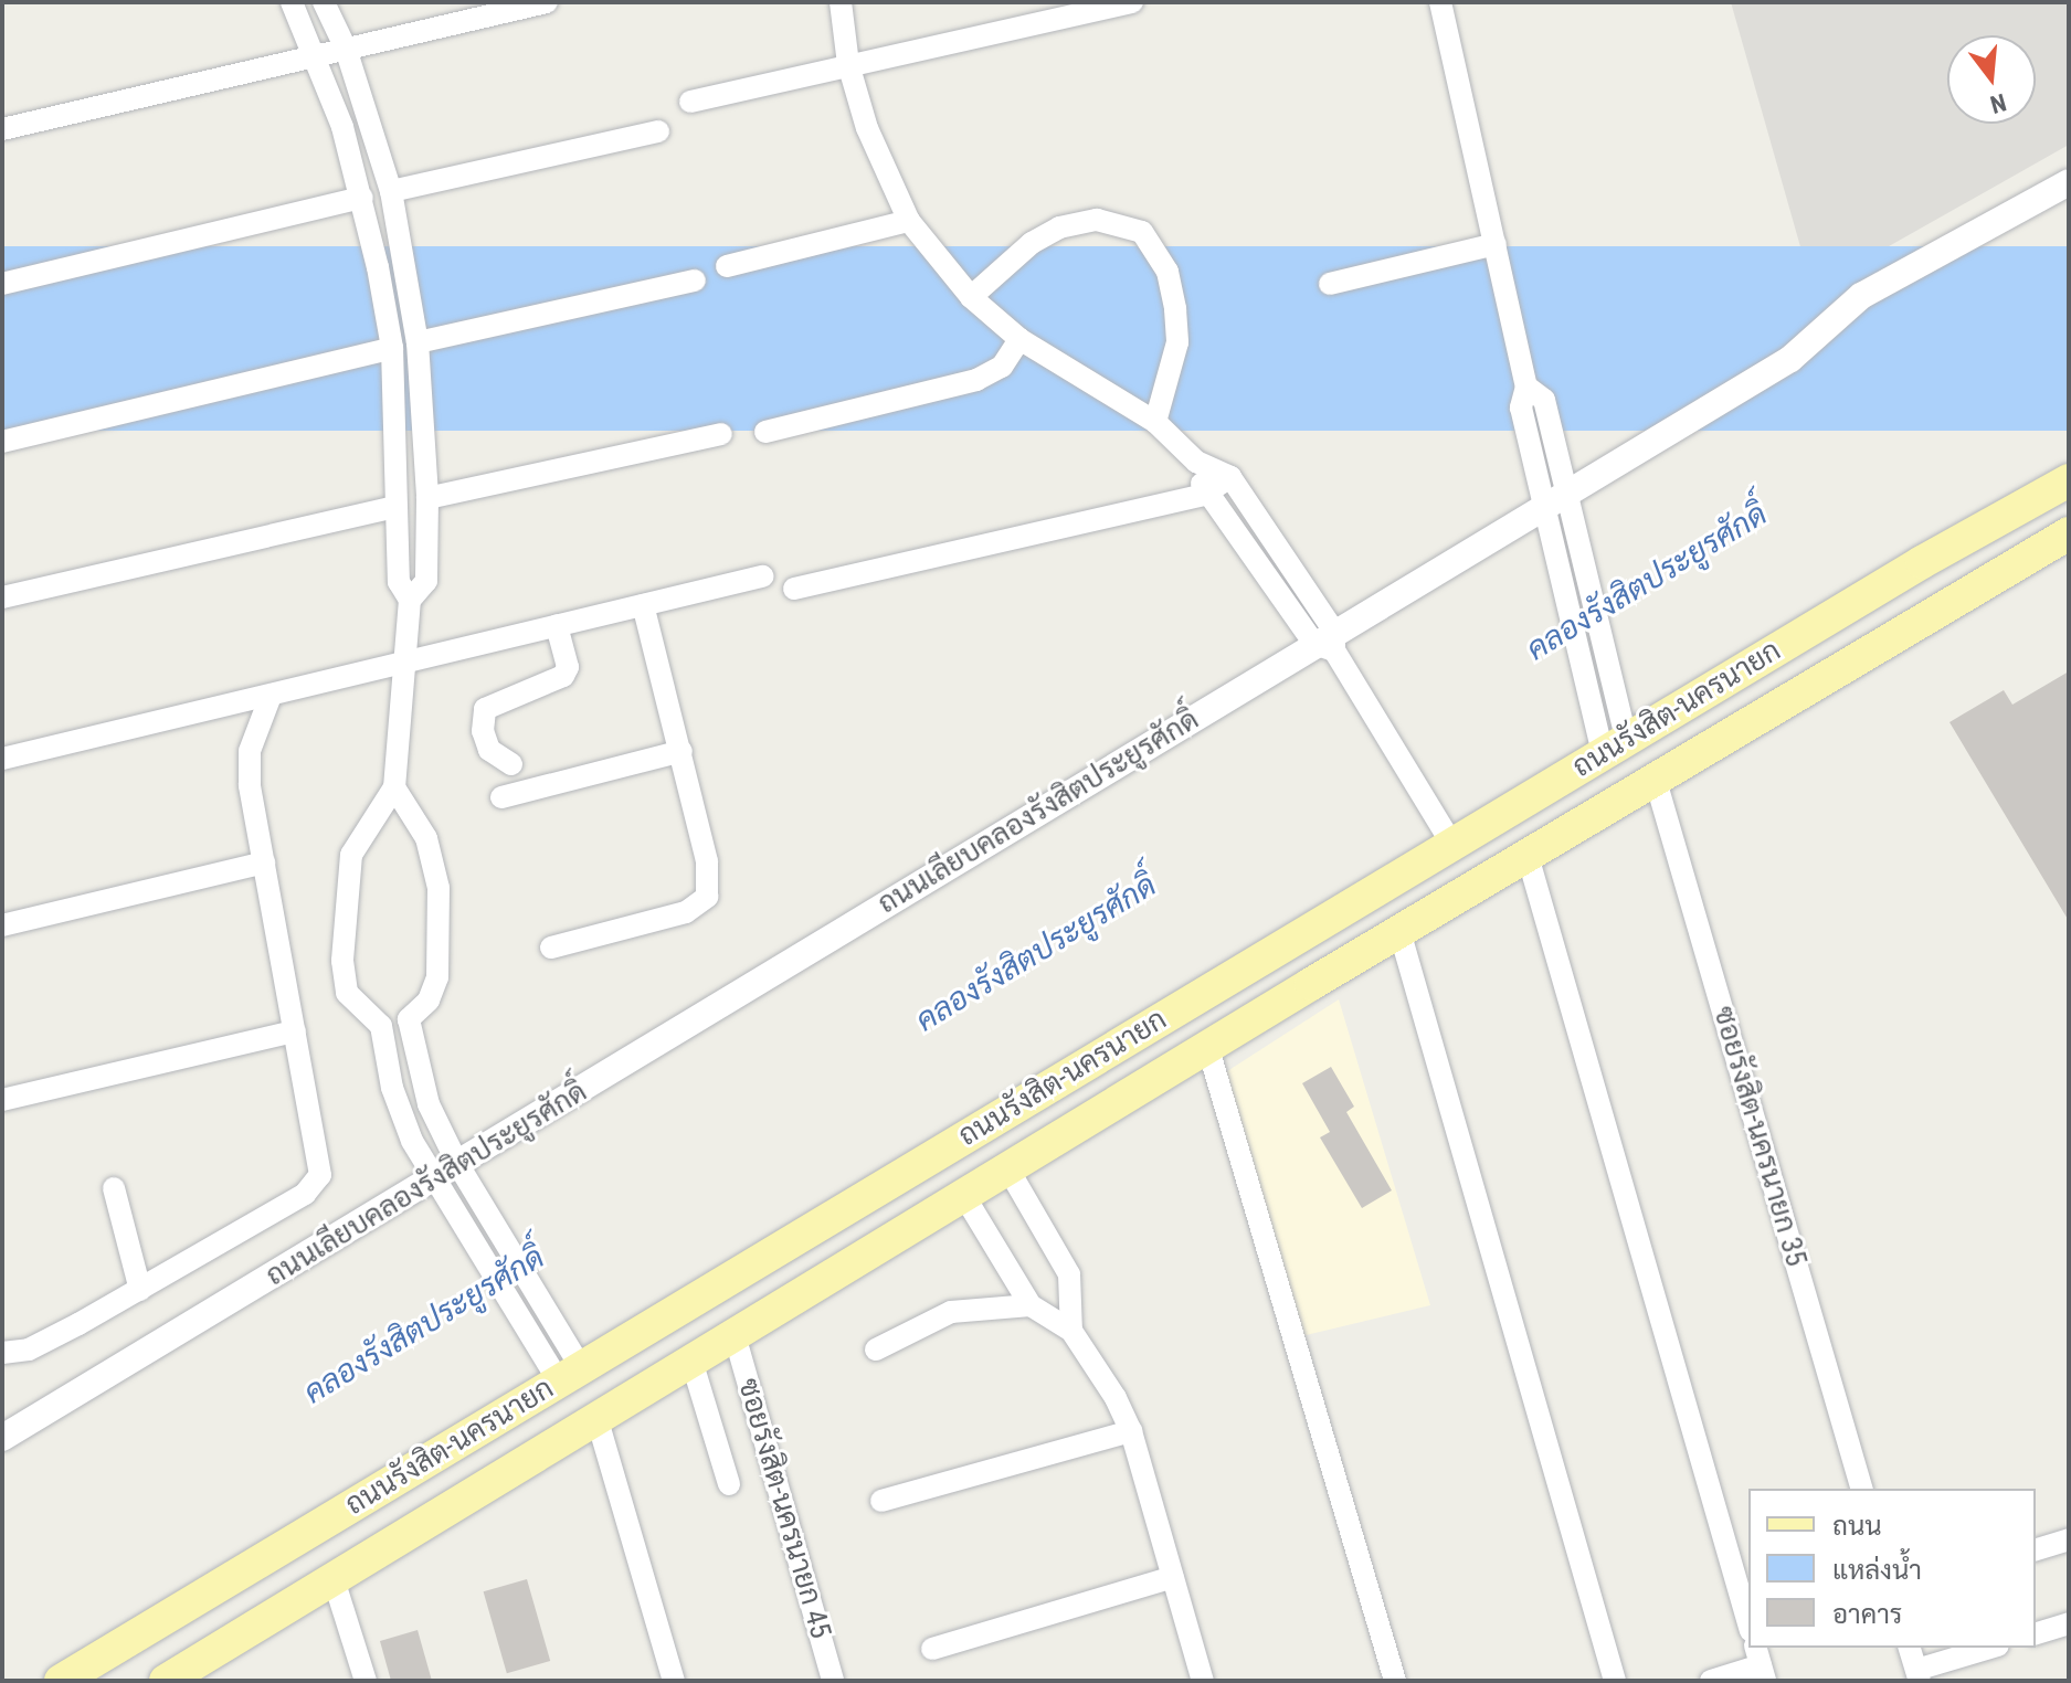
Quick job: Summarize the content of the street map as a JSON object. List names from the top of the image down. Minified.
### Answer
{"streets":{"main road":["ถนนรังสิต-นครนายก"],"street":["ถนนเลียบคลองรังสิตประยูรศักดิ์","ซอยรังสิต-นครนายก 35","ซอยรังสิต-นครนายก 45"]},"crossings":[["ถนนรังสิต-นครนายก","ซอยรังสิต-นครนายก 35"],["ถนนรังสิต-นครนายก","ซอยรังสิต-นครนายก 45"]],"water":["คลองรังสิตประยูรศักดิ์"],"legend":["ถนน","แหล่งน้ำ","อาคาร"],"north":"bottom"}
